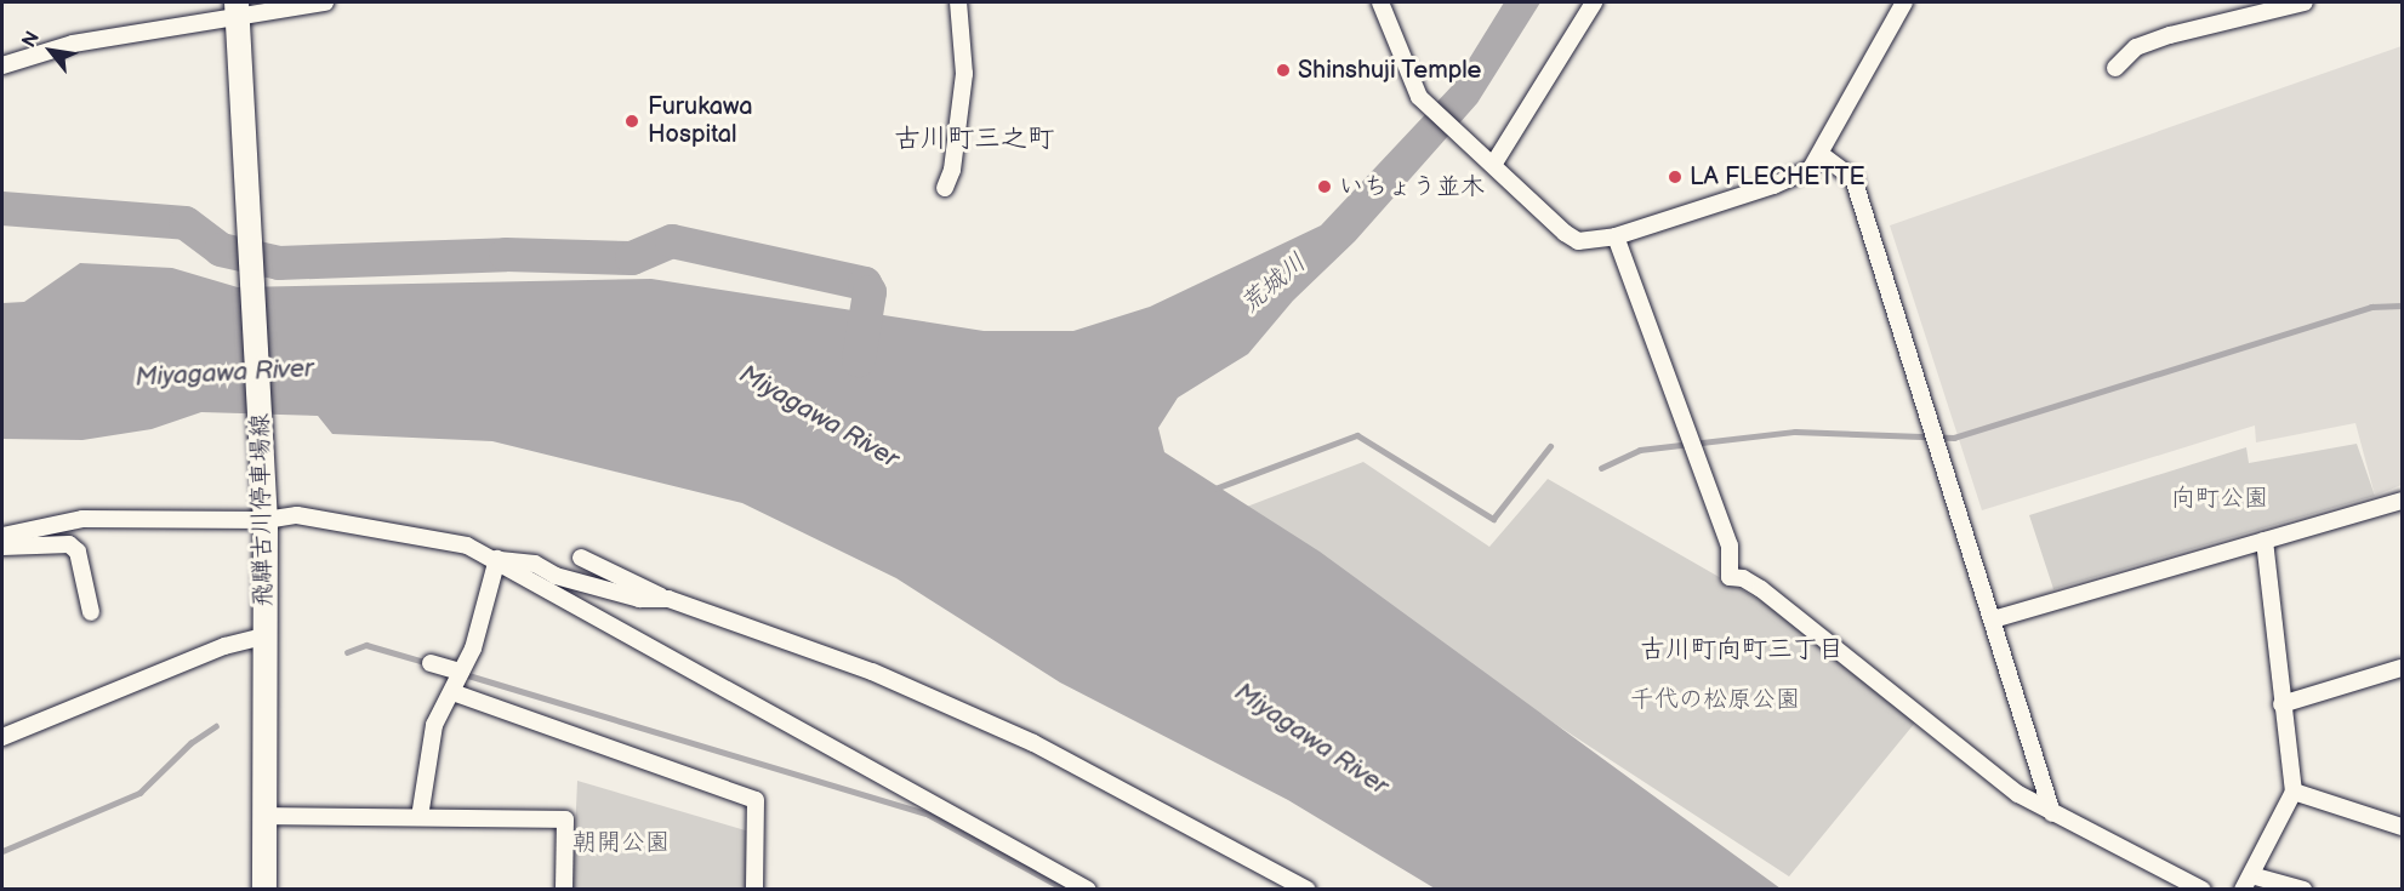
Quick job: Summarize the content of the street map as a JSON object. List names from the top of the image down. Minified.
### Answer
{"streets":{"main road":["飛騨古川停車場線"]},"districts":["古川町三之町","古川町向町三丁目"],"water":["荒城川","Miyagawa River"],"parks":["向町公園","千代の松原公園","朝開公園"],"places":["Shinshuji Temple","Furukawa Hospital","LA FLECHETTE","いちょう並木"],"north":"top left"}
